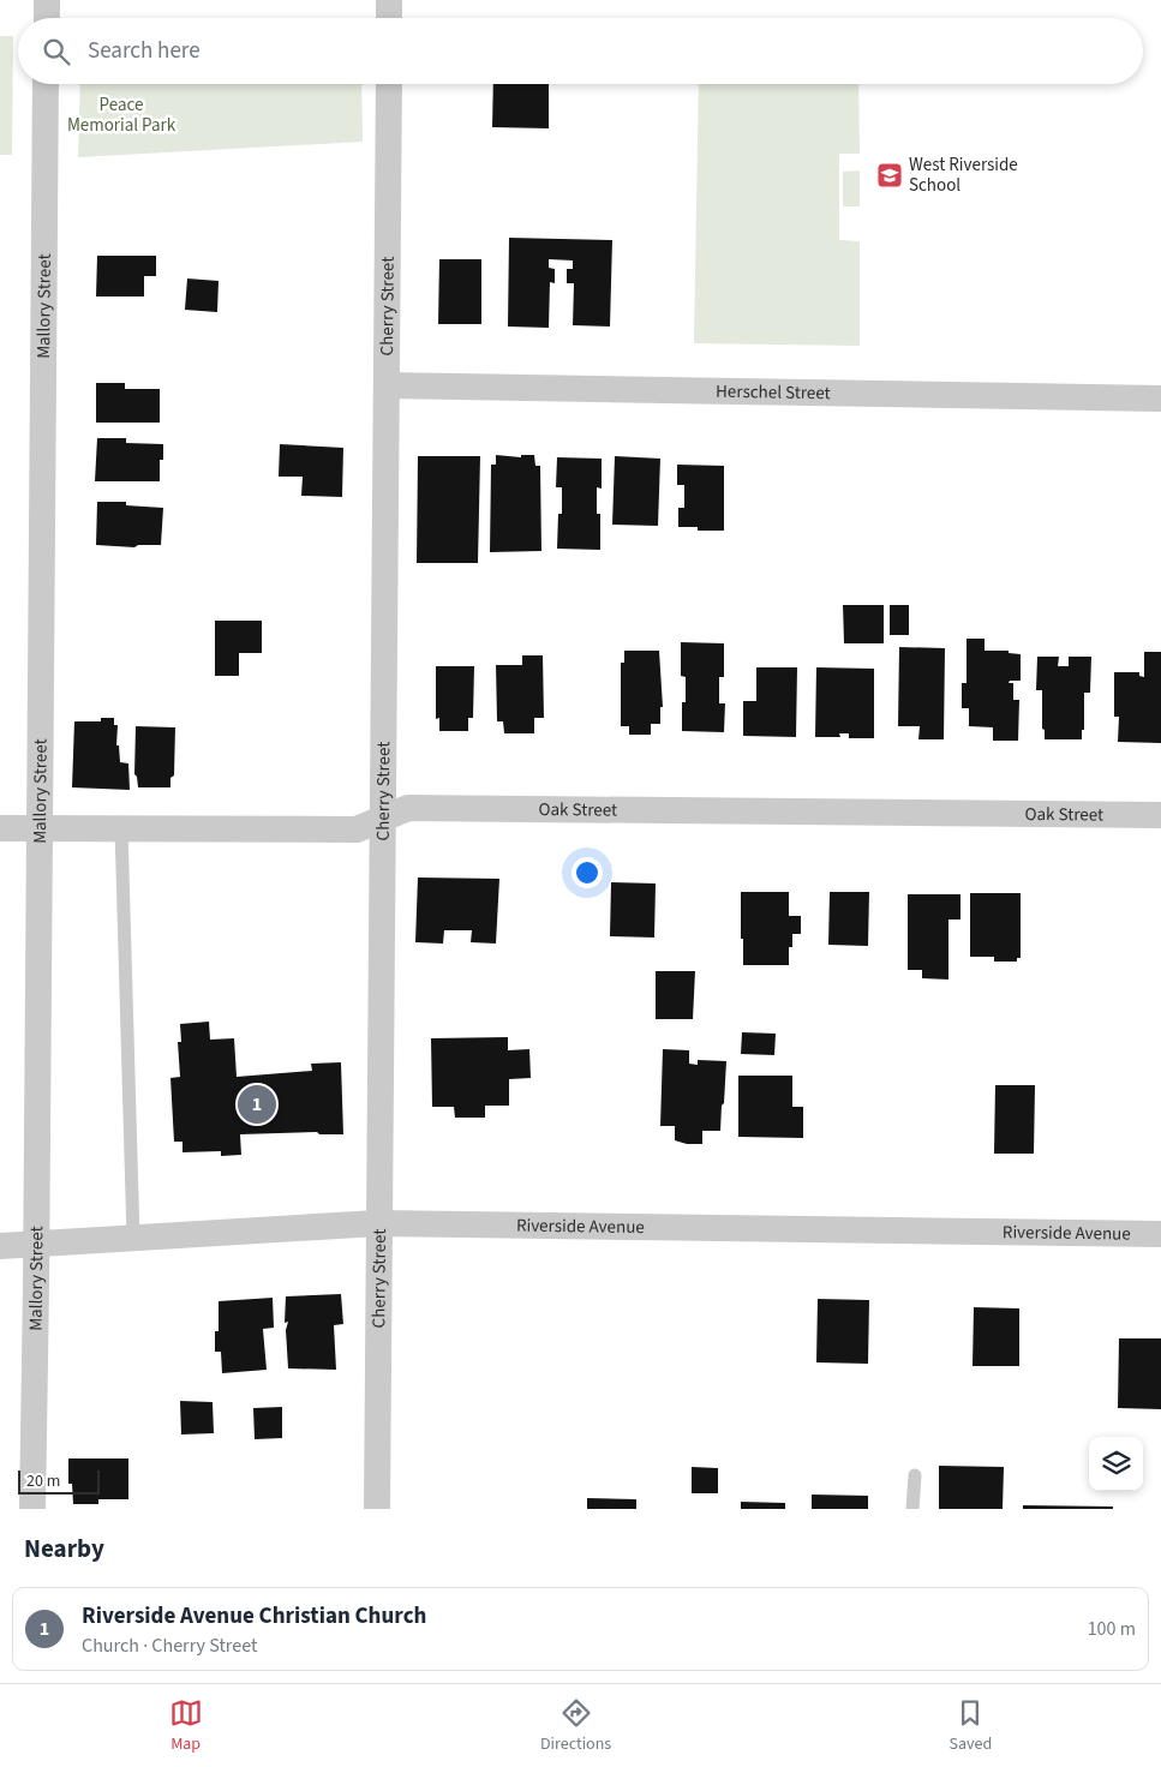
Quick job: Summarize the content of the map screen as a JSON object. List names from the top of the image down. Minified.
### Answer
{"streets":{"street":["Mallory Street","Cherry Street","Herschel Street","Oak Street","Riverside Avenue"]},"crossings":[["Mallory Street","Oak Street"],["Mallory Street","Riverside Avenue"],["Cherry Street","Herschel Street"],["Cherry Street","Oak Street"],["Cherry Street","Riverside Avenue"]],"parks":["Peace Memorial Park"],"places":{"school or university":["West Riverside School"]},"scale_bar":"20 m","page":{"search":"Search here","pins":"1","scale":"20 m","heading":"Nearby","list":[{"mark":"1","name":"Riverside Avenue Christian Church","note":"Church · Cherry Street","value":"100 m"}],"nav":["Map","Directions","Saved"]}}
